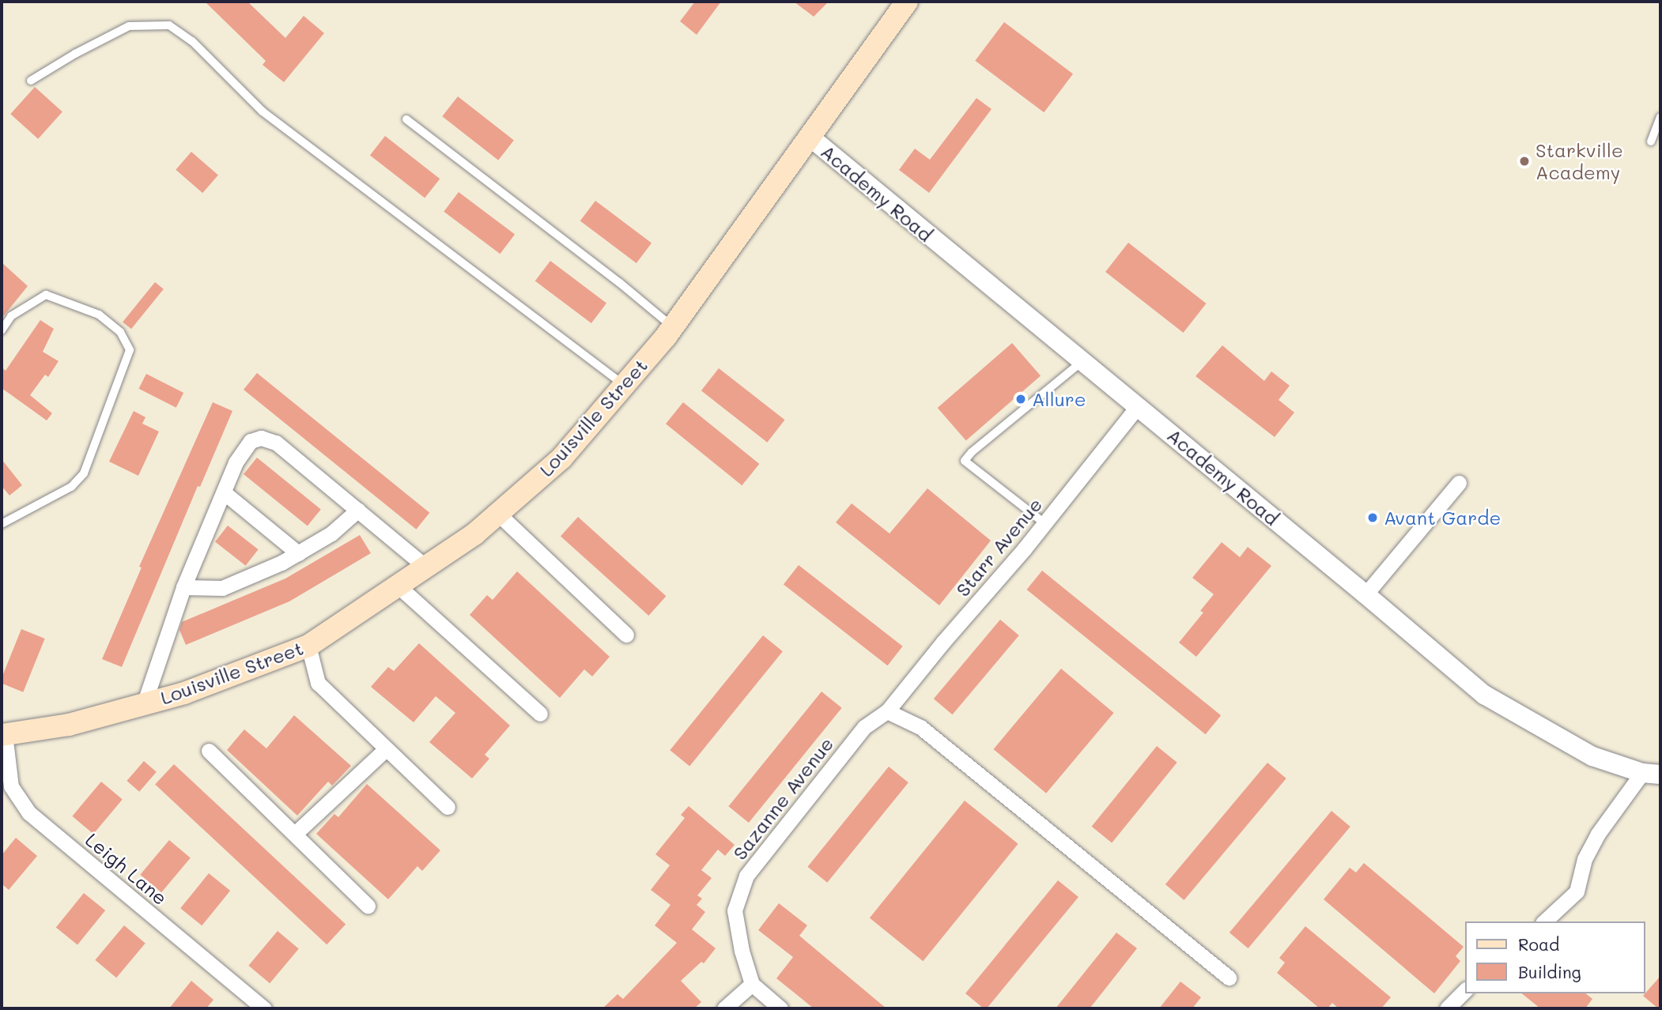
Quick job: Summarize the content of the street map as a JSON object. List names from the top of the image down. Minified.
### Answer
{"streets":{"main road":["Louisville Street"],"street":["Academy Road","Starr Avenue","Sazanne Avenue","Leigh Lane"]},"crossings":[["Academy Road","Louisville Street"],["Academy Road","Starr Avenue"],["Louisville Street","Leigh Lane"],["Starr Avenue","Sazanne Avenue"]],"places":["Starkville Academy","Allure","Avant Garde"],"legend":["Road","Building"]}
